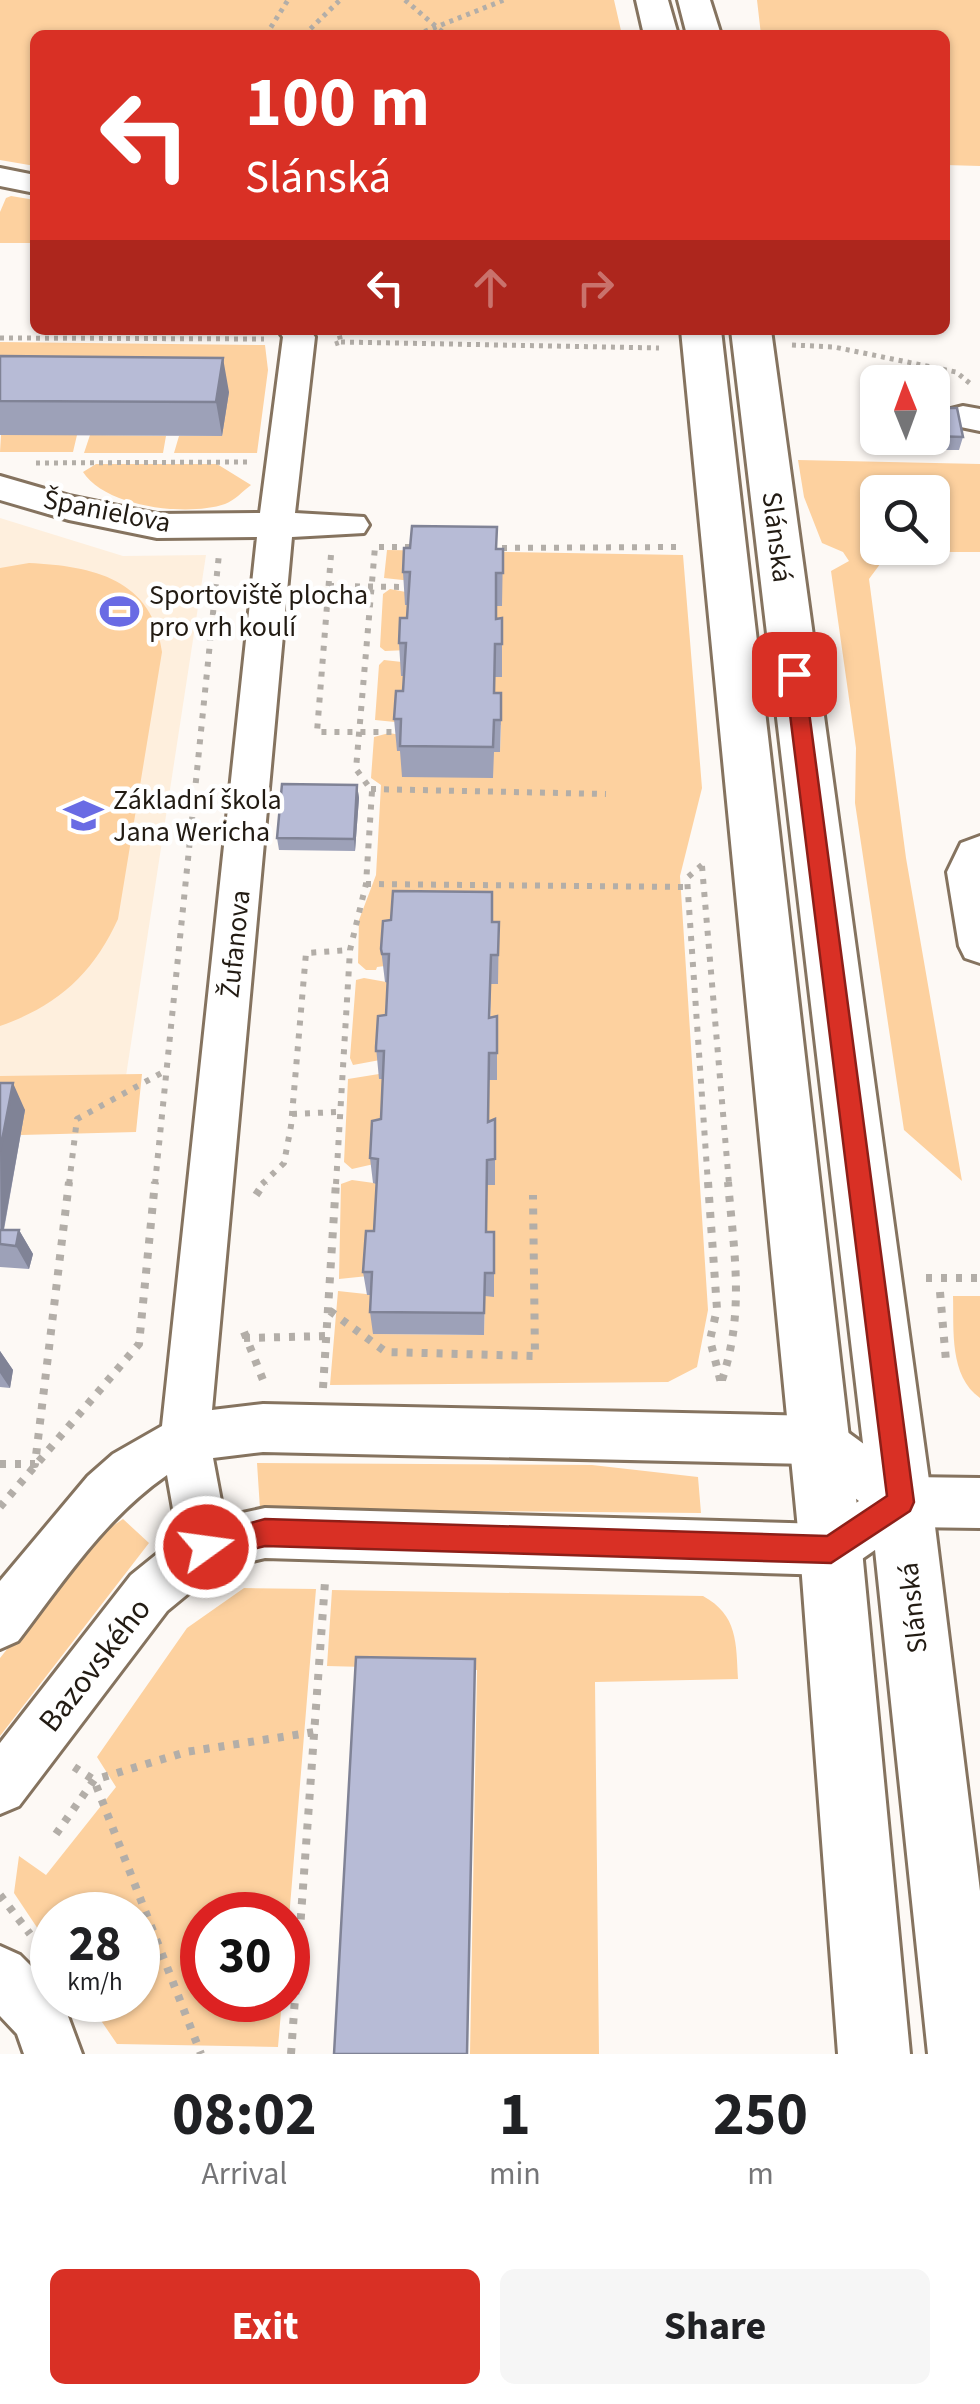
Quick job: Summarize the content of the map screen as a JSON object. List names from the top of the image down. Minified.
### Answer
{"streets":{"main road":["Slánská"],"street":["Španielova","Žufanova","Bazovského"]},"crossings":[["Španielova","Žufanova"],["Slánská","Bazovského"],["Žufanova","Bazovského"]],"places":{"sports":["Sportoviště plocha pro vrh koulí"],"school or university":["Základní škola Jana Wericha"]},"north":"top","page":{"turn":["100 m","Slánská"],"speed":"28 km/h","limit":"30","eta":["08:02","Arrival","1","min","250","m"],"buttons":["Exit","Share"]}}
